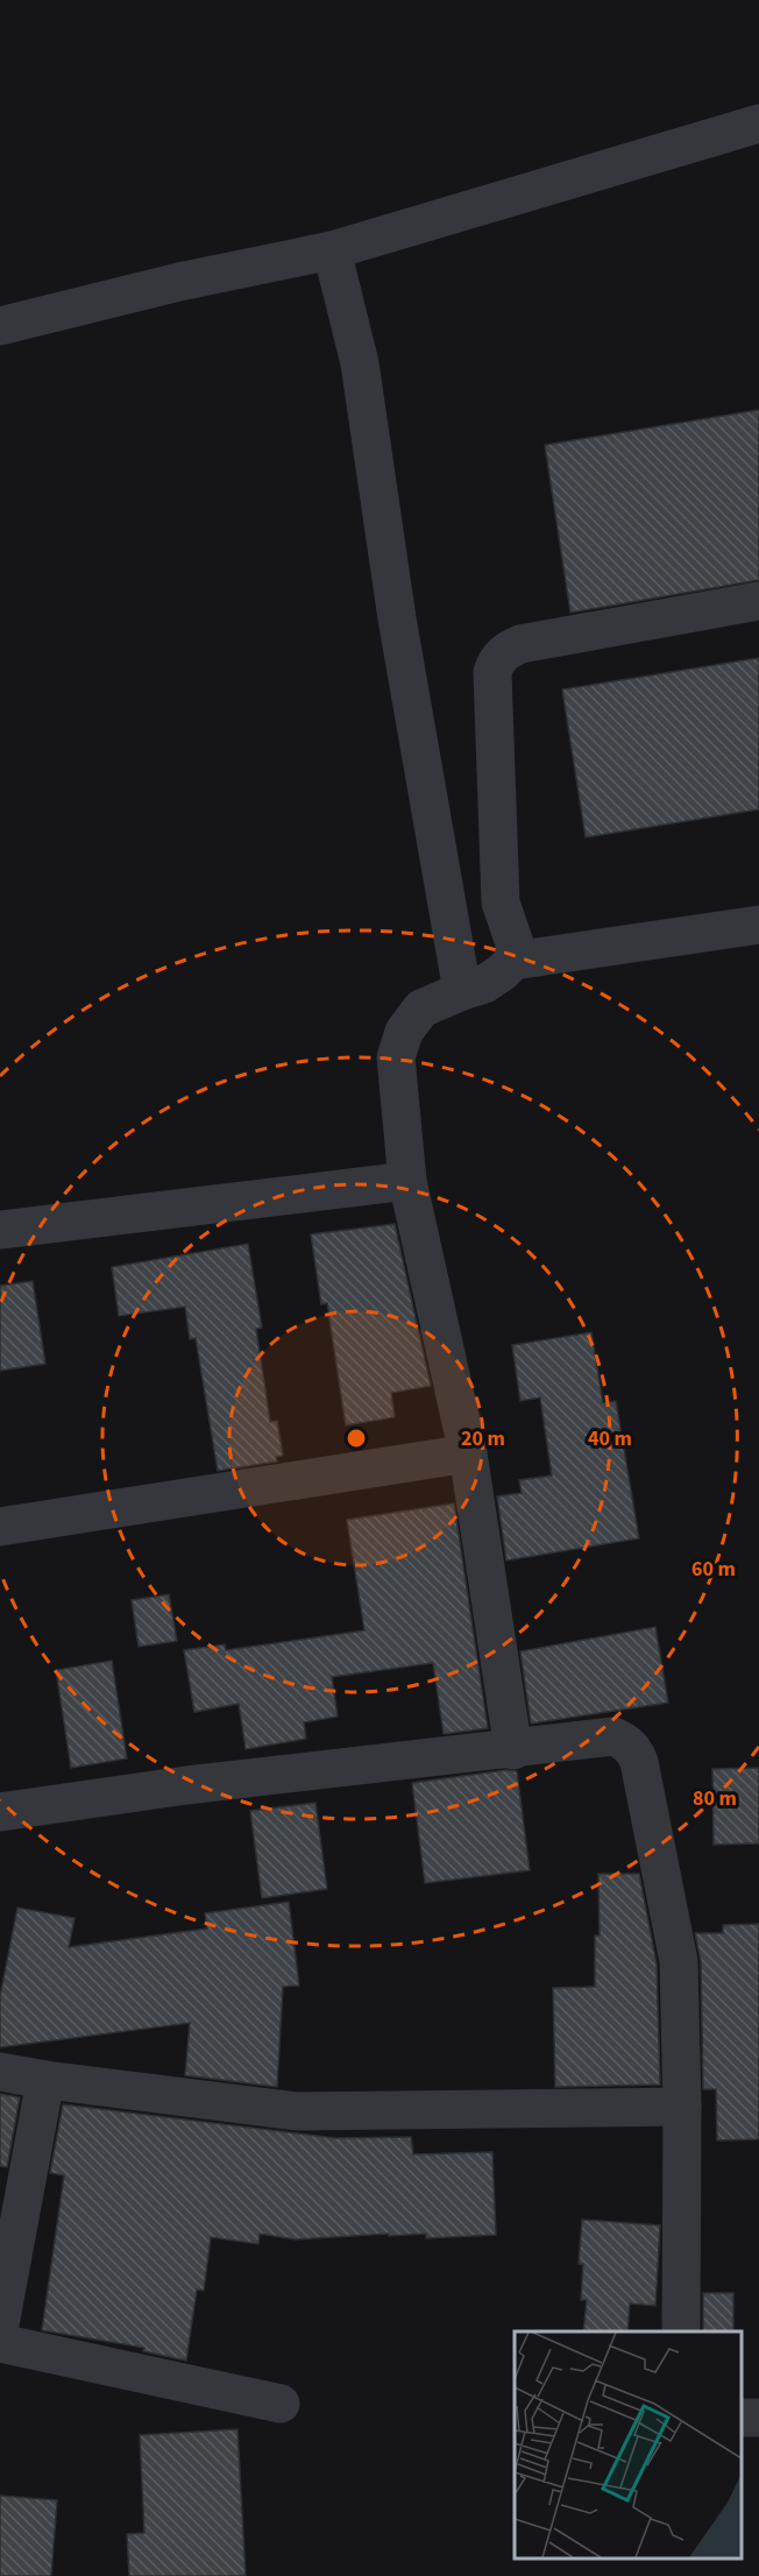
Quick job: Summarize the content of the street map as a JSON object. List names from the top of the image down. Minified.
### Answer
{"rings":["20 m","40 m","60 m","80 m"]}
